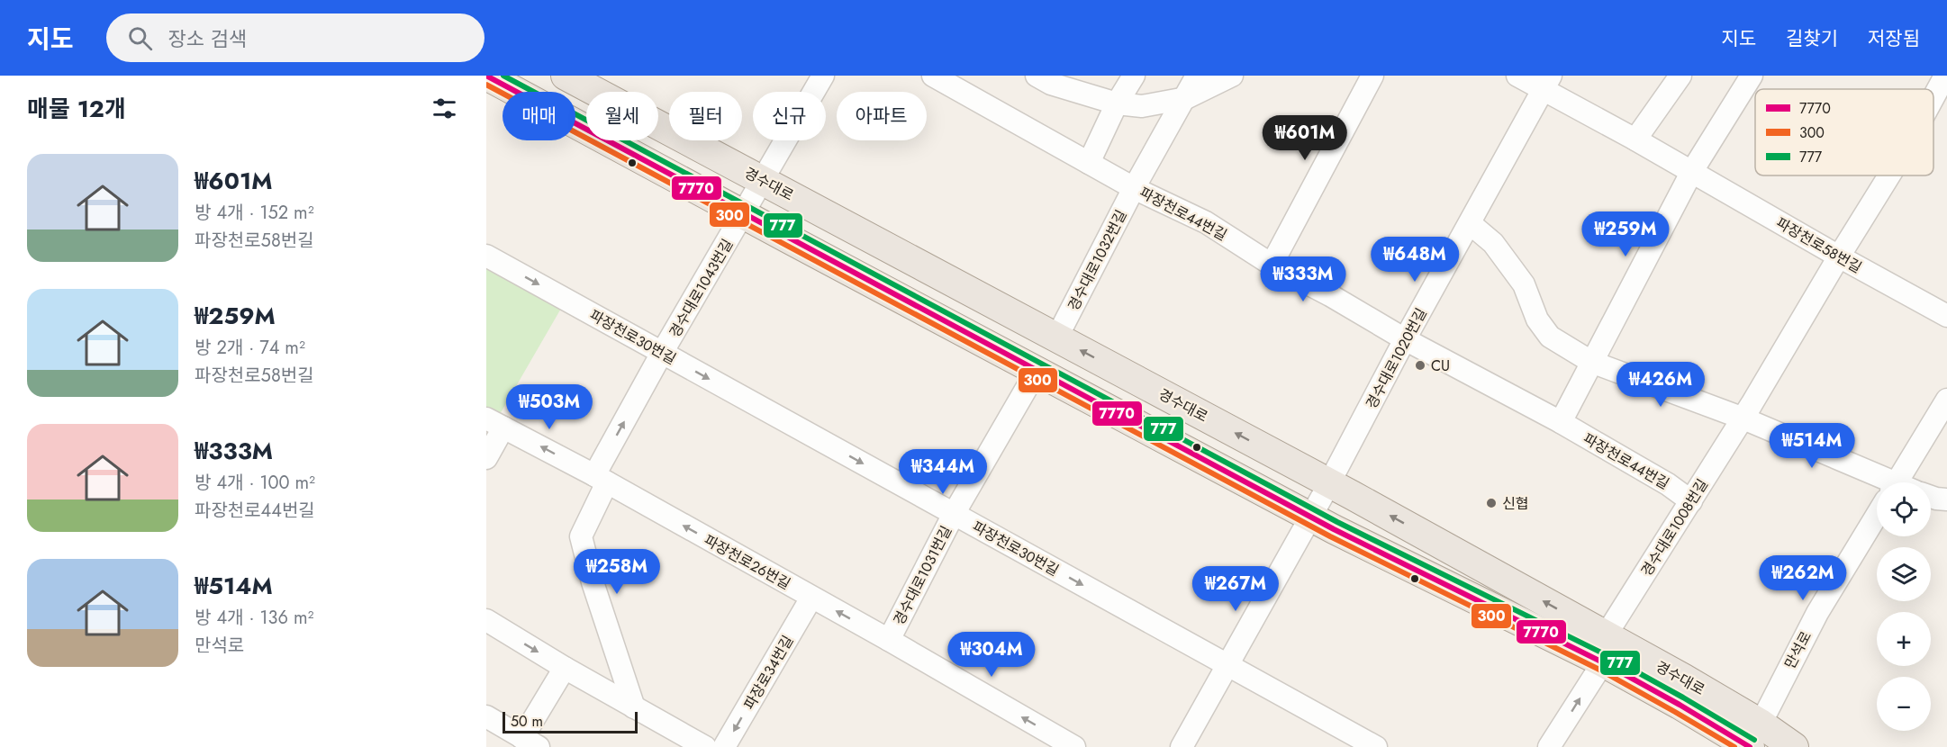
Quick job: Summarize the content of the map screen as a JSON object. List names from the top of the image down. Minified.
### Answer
{"streets":{"main road":["경수대로"],"street":["파장천로44번길","파장천로58번길","경수대로1032번길","경수대로1043번길","파장천로30번길","경수대로1020번길","경수대로1008번길","파장천로26번길","경수대로1031번길","만석로","파장로34번길"]},"crossings":[["경수대로","경수대로1032번길"],["경수대로","경수대로1043번길"],["경수대로","경수대로1020번길"],["경수대로","경수대로1008번길"],["경수대로","경수대로1031번길"],["경수대로","만석로"],["파장천로44번길","경수대로1032번길"],["파장천로44번길","경수대로1020번길"],["파장천로44번길","경수대로1008번길"],["파장천로58번길","경수대로1020번길"],["파장천로58번길","경수대로1008번길"],["경수대로1043번길","파장천로30번길"],["경수대로1043번길","파장천로26번길"],["파장천로30번길","경수대로1020번길"],["파장천로30번길","경수대로1031번길"],["파장천로26번길","경수대로1031번길"],["파장천로26번길","파장로34번길"]],"one_way":["파장천로30번길","파장로34번길"],"places":["CU","신협"],"lines":["transit line 7770","transit line 777","transit line 300"],"legend":["7770","300","777"],"scale_bar":"50 m","page":{"header":"지도","search":"장소 검색","nav":["지도","길찾기","저장됨"],"heading":"매물 12개","chip":["매매","월세","필터","신규","아파트"],"price":["₩601M","₩259M","₩648M","₩333M","₩426M","₩503M","₩514M","₩344M","₩258M","₩262M","₩267M","₩304M"],"list":[{"name":"₩601M","note":"방 4개 · 152 m² · 파장천로58번길"},{"name":"₩259M","note":"방 2개 · 74 m² · 파장천로58번길"},{"name":"₩333M","note":"방 4개 · 100 m² · 파장천로44번길"},{"name":"₩514M","note":"방 4개 · 136 m² · 만석로"}],"map_buttons":["+","−"],"scale":"50 m"}}
